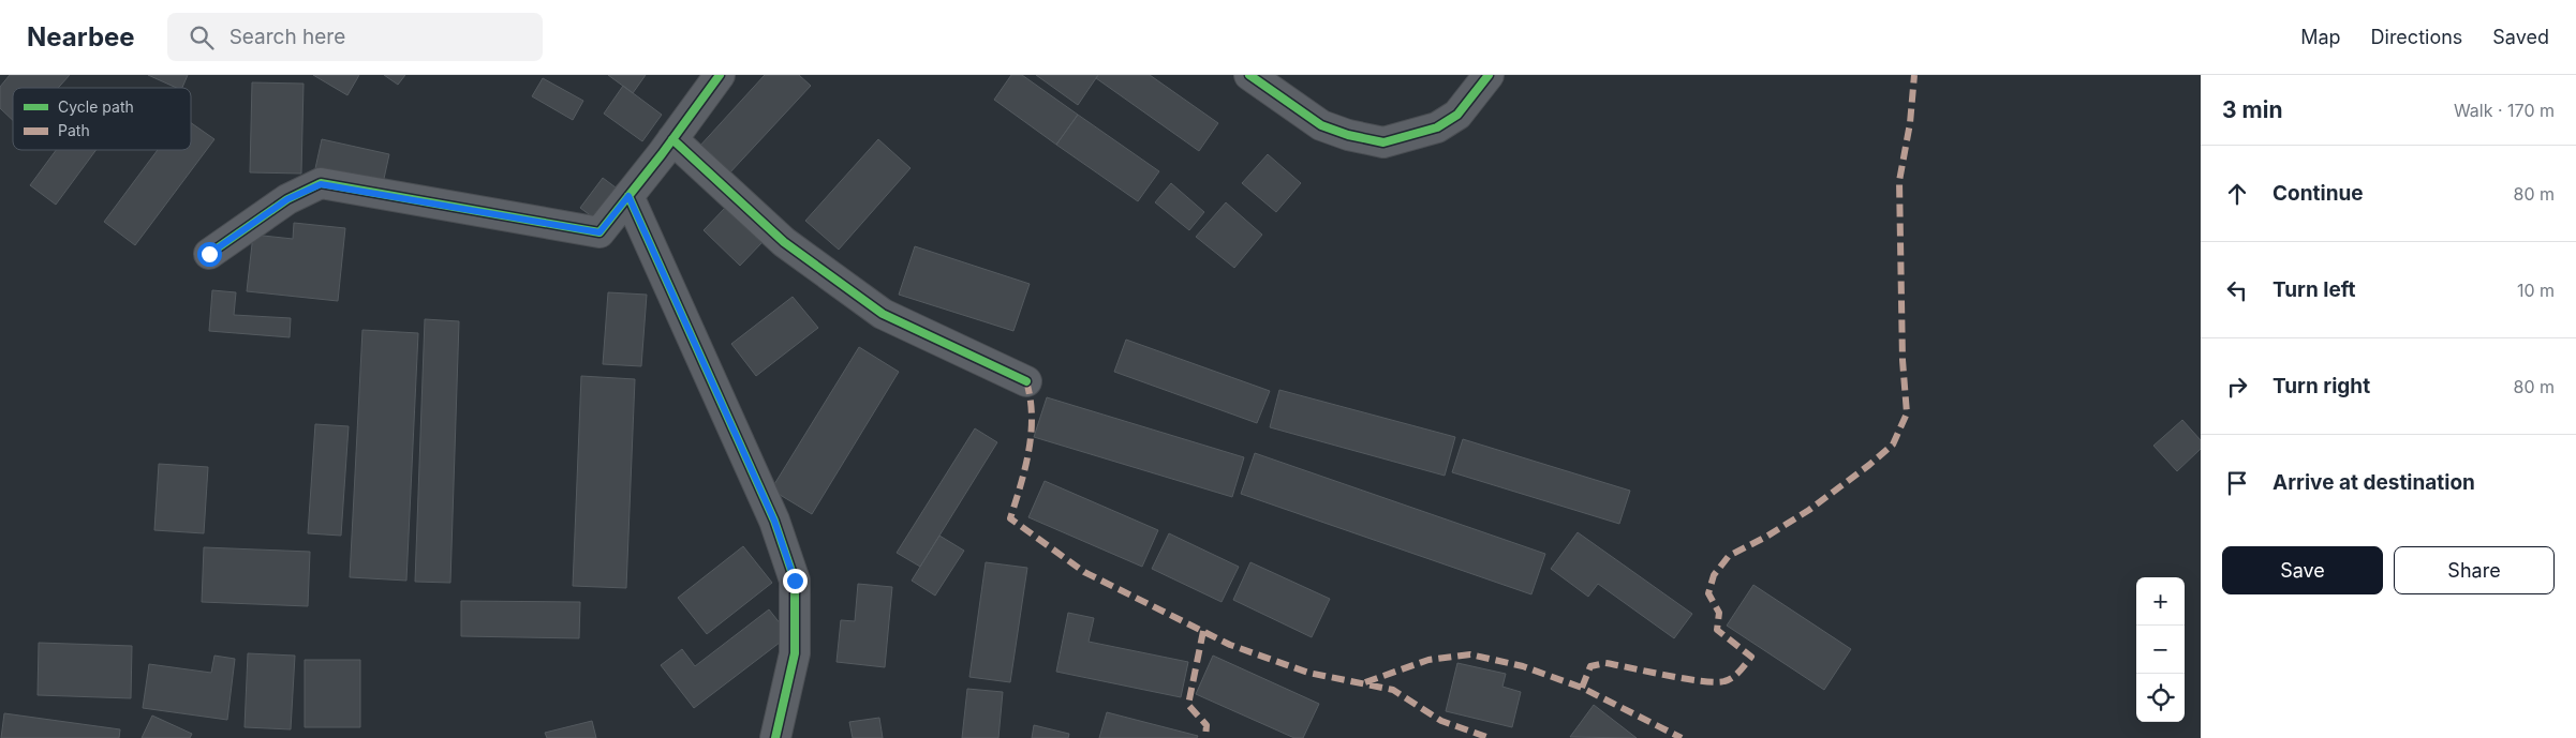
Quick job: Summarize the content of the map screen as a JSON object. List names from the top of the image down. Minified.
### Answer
{"legend":["Cycle path","Path"],"page":{"header":"Nearbee","search":"Search here","nav":["Map","Directions","Saved"],"heading":["3 min","Walk · 170 m"],"list":[["Continue","80 m"],["Turn left","10 m"],["Turn right","80 m"],"Arrive at destination"],"buttons":["Save","Share"],"map_buttons":["+","−"]}}
